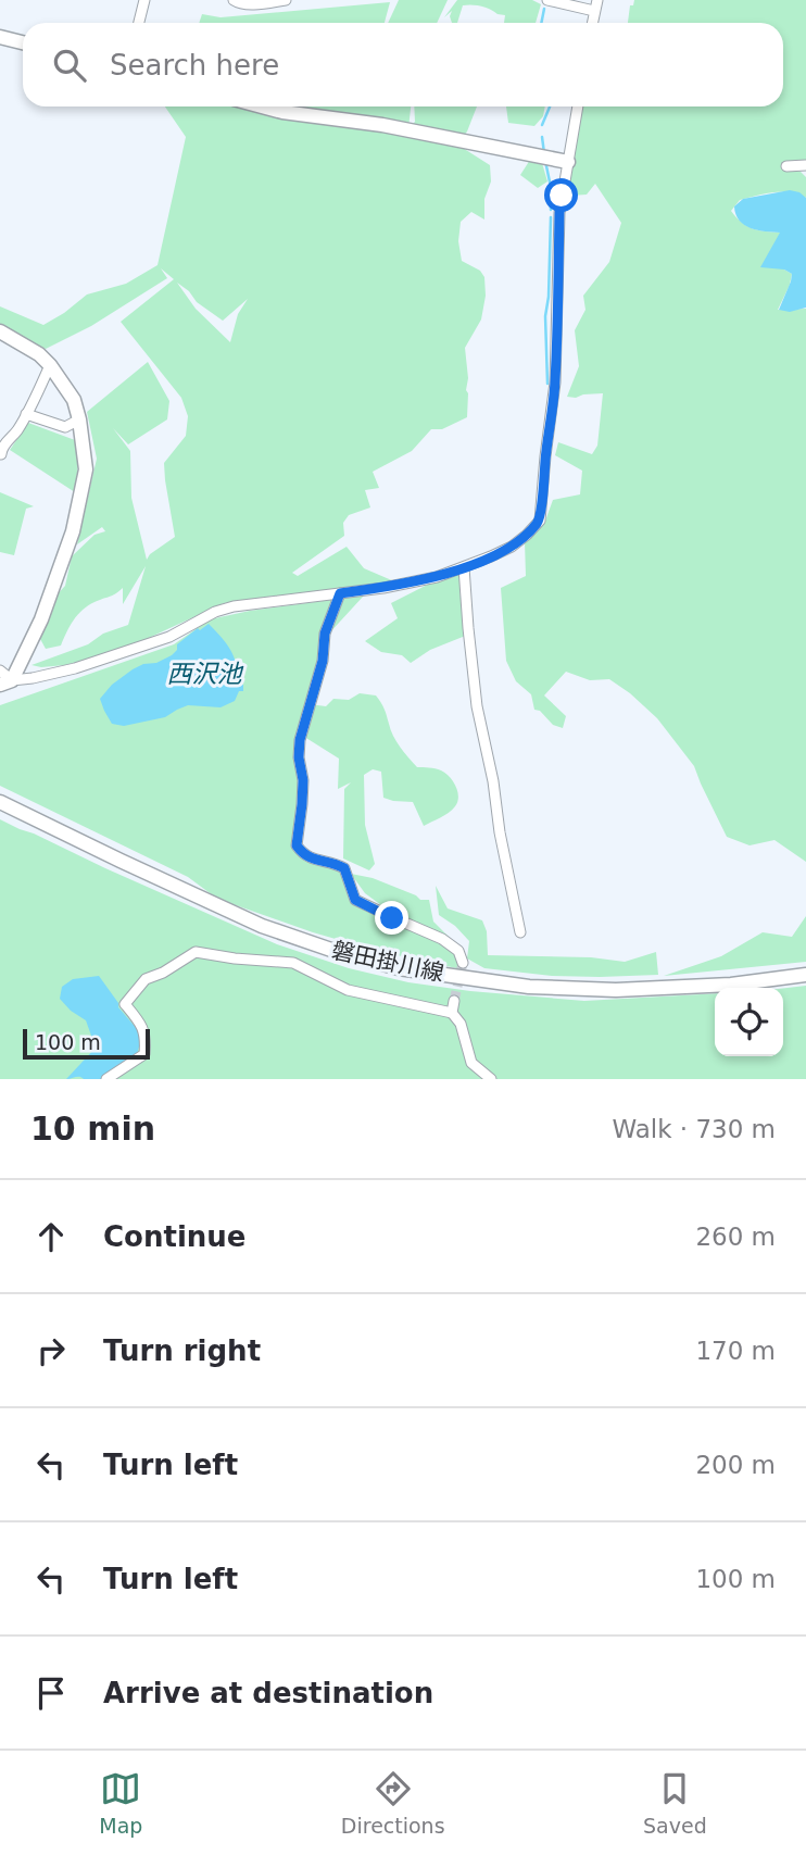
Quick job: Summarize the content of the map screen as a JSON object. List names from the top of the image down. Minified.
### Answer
{"streets":{"main road":["磐田掛川線"]},"water":["西沢池"],"scale_bar":"100 m","page":{"search":"Search here","scale":"100 m","heading":["10 min","Walk · 730 m"],"list":[["Continue","260 m"],["Turn right","170 m"],["Turn left","200 m"],["Turn left","100 m"],"Arrive at destination"],"nav":["Map","Directions","Saved"]}}
